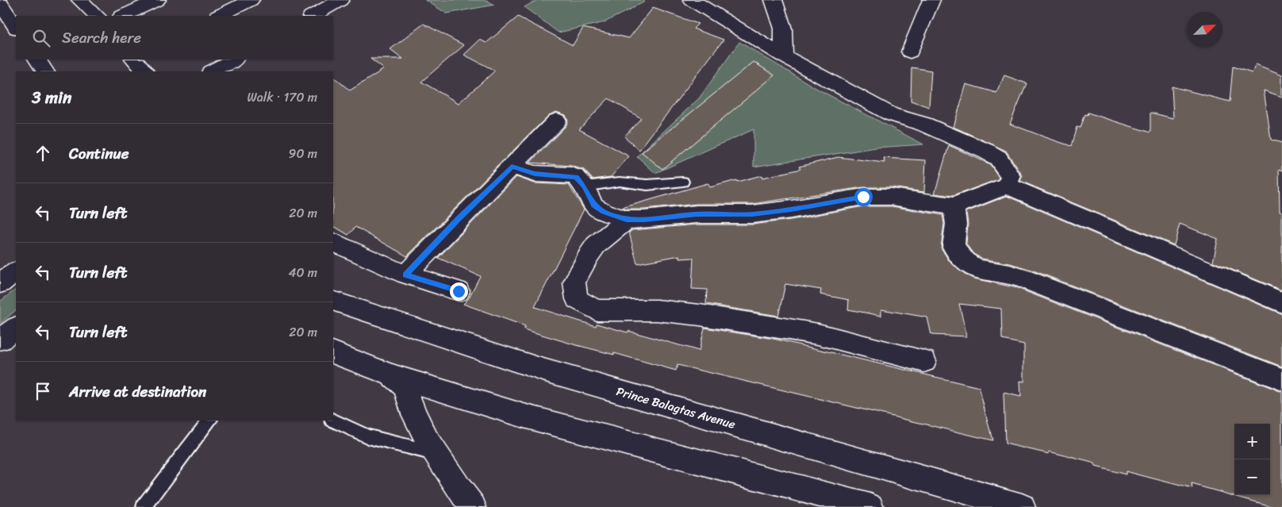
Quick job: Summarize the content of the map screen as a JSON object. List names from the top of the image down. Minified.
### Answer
{"streets":{"street":["Prince Balagtas Avenue"]},"north":"top right","page":{"search":"Search here","heading":["3 min","Walk · 170 m"],"list":[["Continue","90 m"],["Turn left","20 m"],["Turn left","40 m"],["Turn left","20 m"],"Arrive at destination"],"map_buttons":["+","−"]}}
